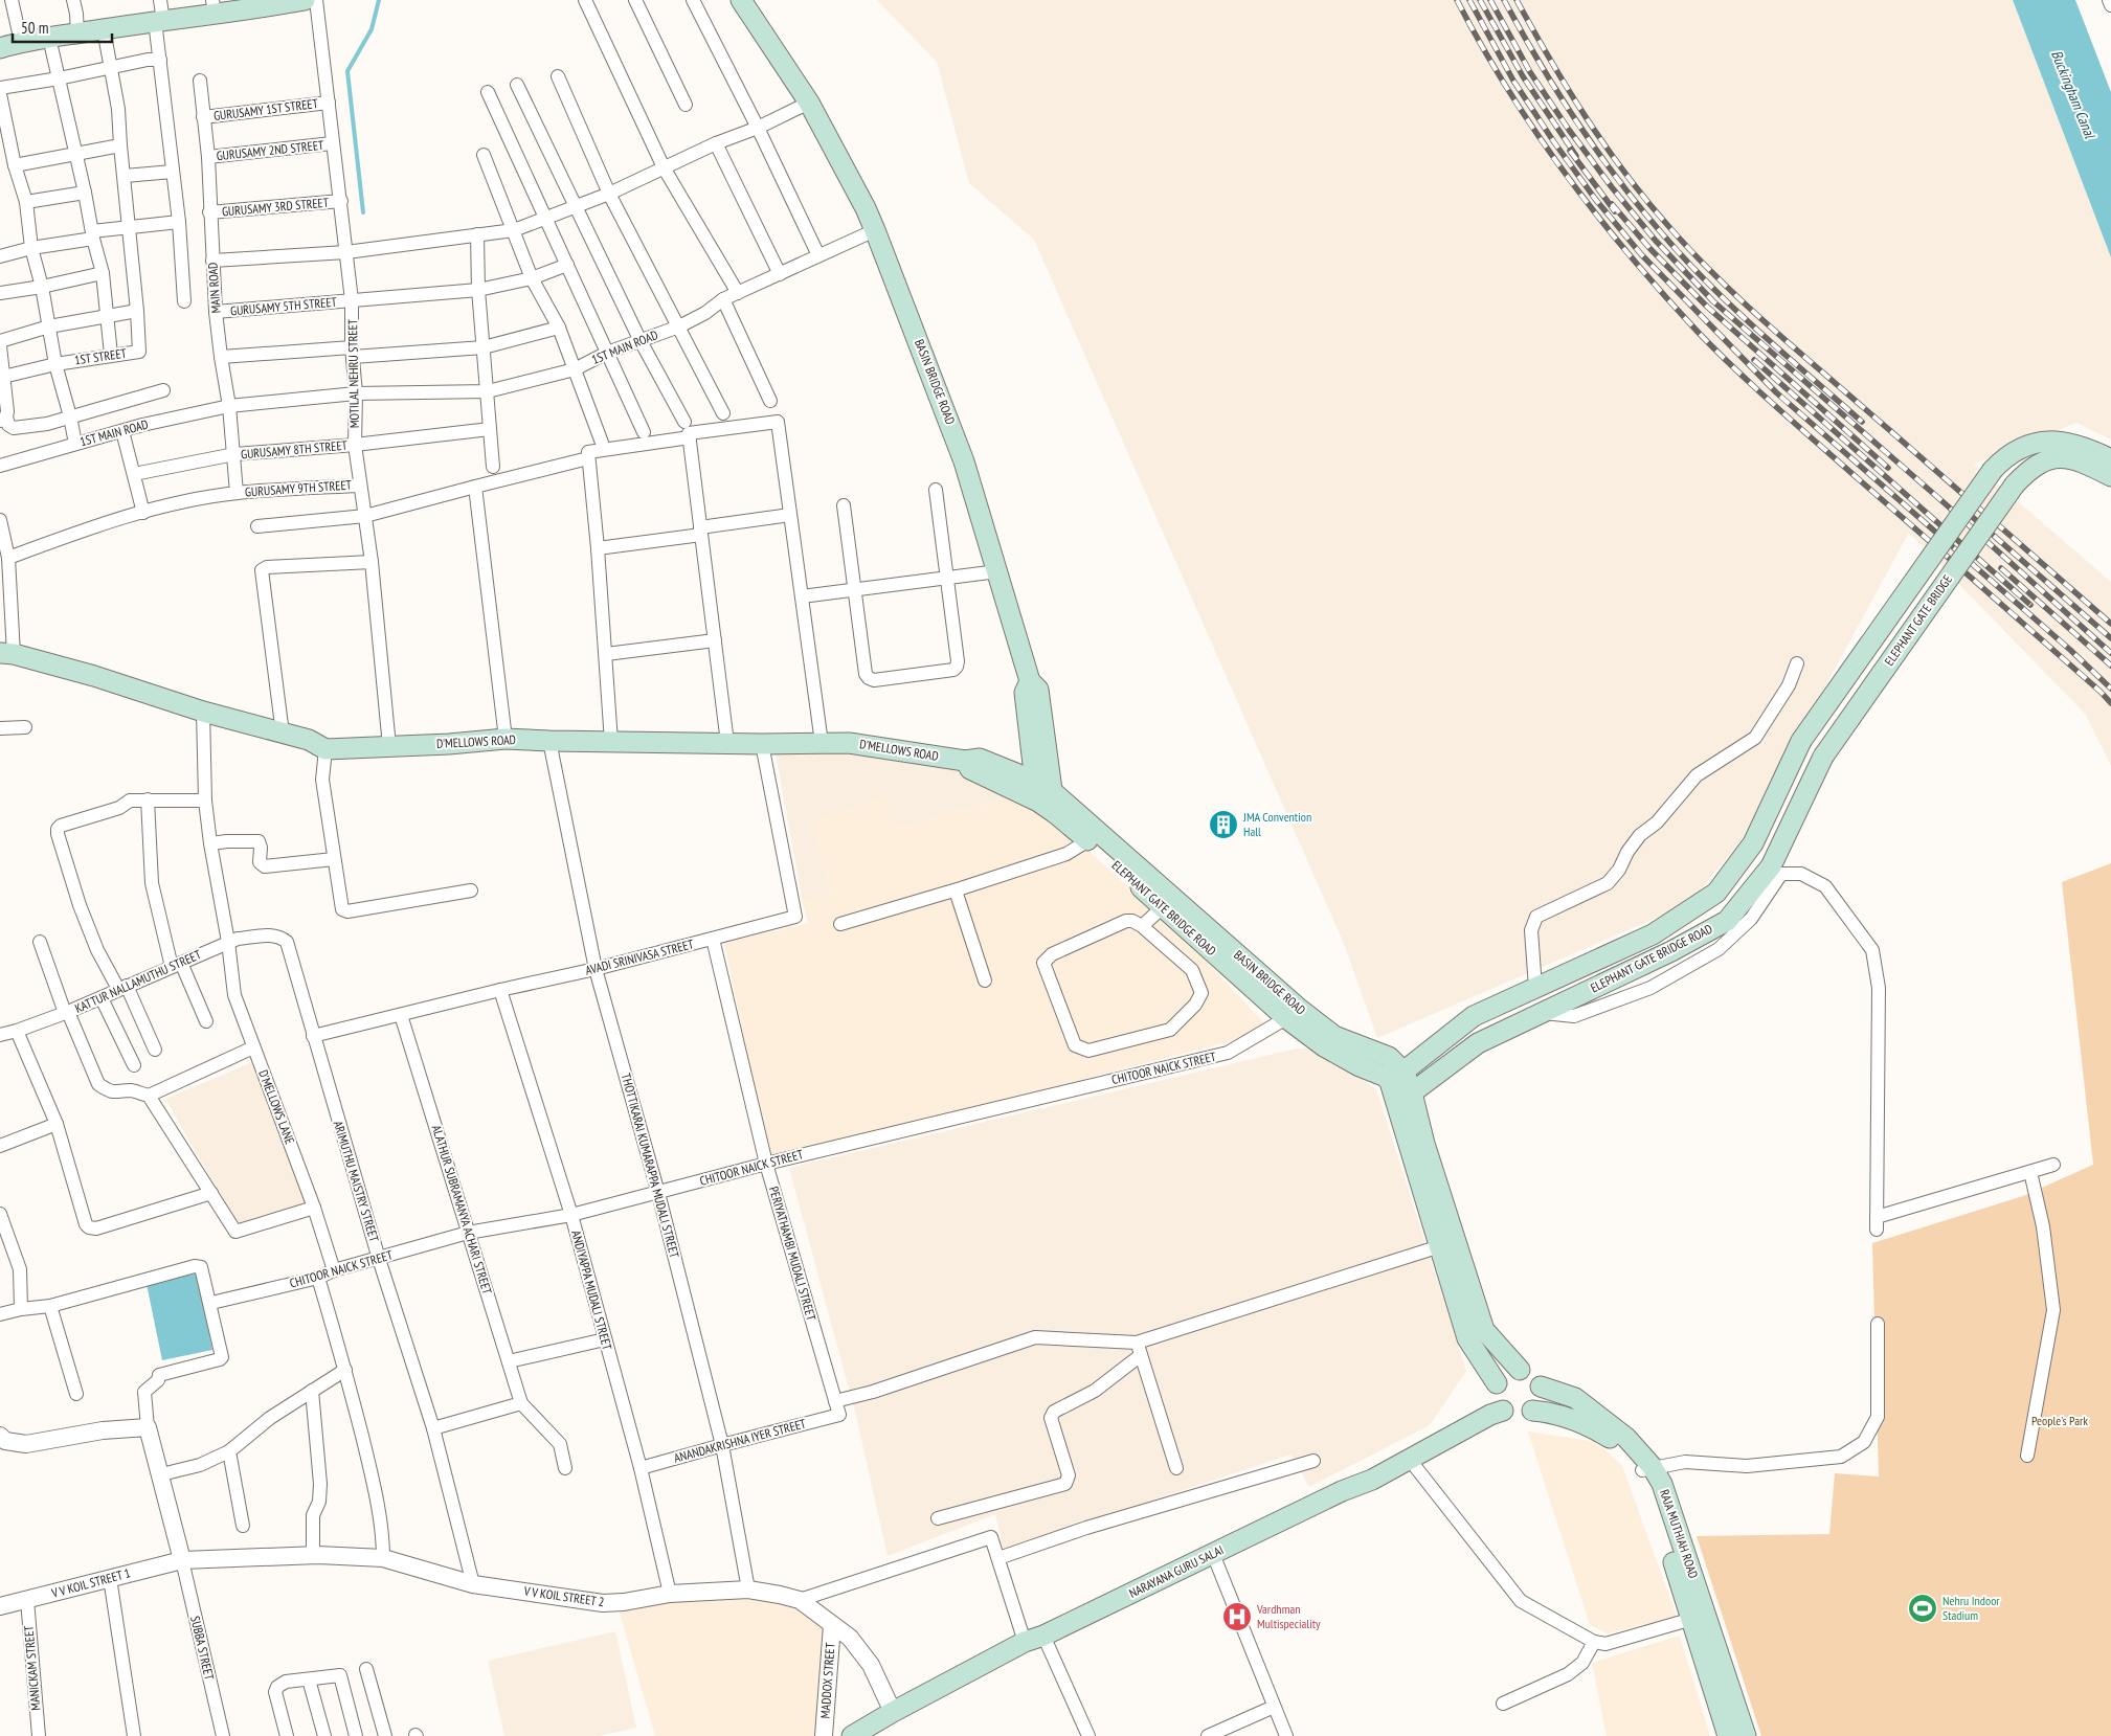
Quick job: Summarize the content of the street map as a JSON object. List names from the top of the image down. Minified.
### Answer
{"streets":{"main road":["BASIN BRIDGE ROAD","ELEPHANT GATE BRIDGE","D'MELLOWS ROAD","ELEPHANT GATE BRIDGE ROAD","RAJA MUTHIAH ROAD","NARAYANA GURU SALAI"],"street":["GURUSAMY 1ST STREET","GURUSAMY 2ND STREET","GURUSAMY 3RD STREET","MAIN ROAD","GURUSAMY 5TH STREET","1ST MAIN ROAD","1ST STREET","MOTILAL NEHRU STREET","GURUSAMY 8TH STREET","GURUSAMY 9TH STREET","AVADI SRINIVASA STREET","KATTUR NALLAMUTHU STREET","CHITOOR NAICK STREET","D'MELLOWS LANE","THOTTIKARAI KUMARAPPA MUDALI STREET","ARIMUTHU MAISTRY STREET","ALATHUR SUBRAMANYA ACHARI STREET","PERIYATHAMBI MUDALI STREET","ANDIYAPPA MUDALI STREET","ANANDAKRISHNA IYER STREET","V V KOIL STREET 1","V V KOIL STREET 2","SUBBA STREET","MANICKAM STREET","MADDOX STREET"]},"crossings":[["GURUSAMY 1ST STREET","MAIN ROAD"],["GURUSAMY 1ST STREET","MOTILAL NEHRU STREET"],["GURUSAMY 2ND STREET","MAIN ROAD"],["GURUSAMY 2ND STREET","MOTILAL NEHRU STREET"],["GURUSAMY 3RD STREET","MAIN ROAD"],["GURUSAMY 3RD STREET","MOTILAL NEHRU STREET"],["MAIN ROAD","GURUSAMY 5TH STREET"],["MAIN ROAD","1ST MAIN ROAD"],["MAIN ROAD","GURUSAMY 8TH STREET"],["MAIN ROAD","GURUSAMY 9TH STREET"],["GURUSAMY 5TH STREET","MOTILAL NEHRU STREET"],["1ST MAIN ROAD","MOTILAL NEHRU STREET"],["1ST MAIN ROAD","BASIN BRIDGE ROAD"],["MOTILAL NEHRU STREET","GURUSAMY 8TH STREET"],["MOTILAL NEHRU STREET","GURUSAMY 9TH STREET"],["MOTILAL NEHRU STREET","D'MELLOWS ROAD"],["BASIN BRIDGE ROAD","D'MELLOWS ROAD"],["BASIN BRIDGE ROAD","ELEPHANT GATE BRIDGE ROAD"],["ELEPHANT GATE BRIDGE","ELEPHANT GATE BRIDGE ROAD"],["D'MELLOWS ROAD","AVADI SRINIVASA STREET"],["D'MELLOWS ROAD","D'MELLOWS LANE"],["D'MELLOWS ROAD","THOTTIKARAI KUMARAPPA MUDALI STREET"],["ELEPHANT GATE BRIDGE ROAD","CHITOOR NAICK STREET"],["AVADI SRINIVASA STREET","THOTTIKARAI KUMARAPPA MUDALI STREET"],["AVADI SRINIVASA STREET","ARIMUTHU MAISTRY STREET"],["AVADI SRINIVASA STREET","ALATHUR SUBRAMANYA ACHARI STREET"],["AVADI SRINIVASA STREET","PERIYATHAMBI MUDALI STREET"],["AVADI SRINIVASA STREET","ANDIYAPPA MUDALI STREET"],["KATTUR NALLAMUTHU STREET","D'MELLOWS LANE"],["KATTUR NALLAMUTHU STREET","ARIMUTHU MAISTRY STREET"],["CHITOOR NAICK STREET","D'MELLOWS LANE"],["CHITOOR NAICK STREET","THOTTIKARAI KUMARAPPA MUDALI STREET"],["CHITOOR NAICK STREET","ARIMUTHU MAISTRY STREET"],["CHITOOR NAICK STREET","ALATHUR SUBRAMANYA ACHARI STREET"],["CHITOOR NAICK STREET","PERIYATHAMBI MUDALI STREET"],["CHITOOR NAICK STREET","ANDIYAPPA MUDALI STREET"],["THOTTIKARAI KUMARAPPA MUDALI STREET","ANANDAKRISHNA IYER STREET"],["THOTTIKARAI KUMARAPPA MUDALI STREET","V V KOIL STREET 2"],["ARIMUTHU MAISTRY STREET","V V KOIL STREET 2"],["PERIYATHAMBI MUDALI STREET","ANANDAKRISHNA IYER STREET"],["ANDIYAPPA MUDALI STREET","ANANDAKRISHNA IYER STREET"],["ANDIYAPPA MUDALI STREET","V V KOIL STREET 2"],["RAJA MUTHIAH ROAD","NARAYANA GURU SALAI"],["NARAYANA GURU SALAI","V V KOIL STREET 2"],["V V KOIL STREET 1","V V KOIL STREET 2"],["V V KOIL STREET 1","SUBBA STREET"],["V V KOIL STREET 1","MANICKAM STREET"],["V V KOIL STREET 2","SUBBA STREET"],["V V KOIL STREET 2","MADDOX STREET"]],"water":["Buckingham Canal"],"parks":["People's Park"],"places":{"building":["JMA Convention Hall"],"sports":["Nehru Indoor Stadium"],"hospital":["Vardhman Multispeciality"]},"scale_bar":"50 m"}
